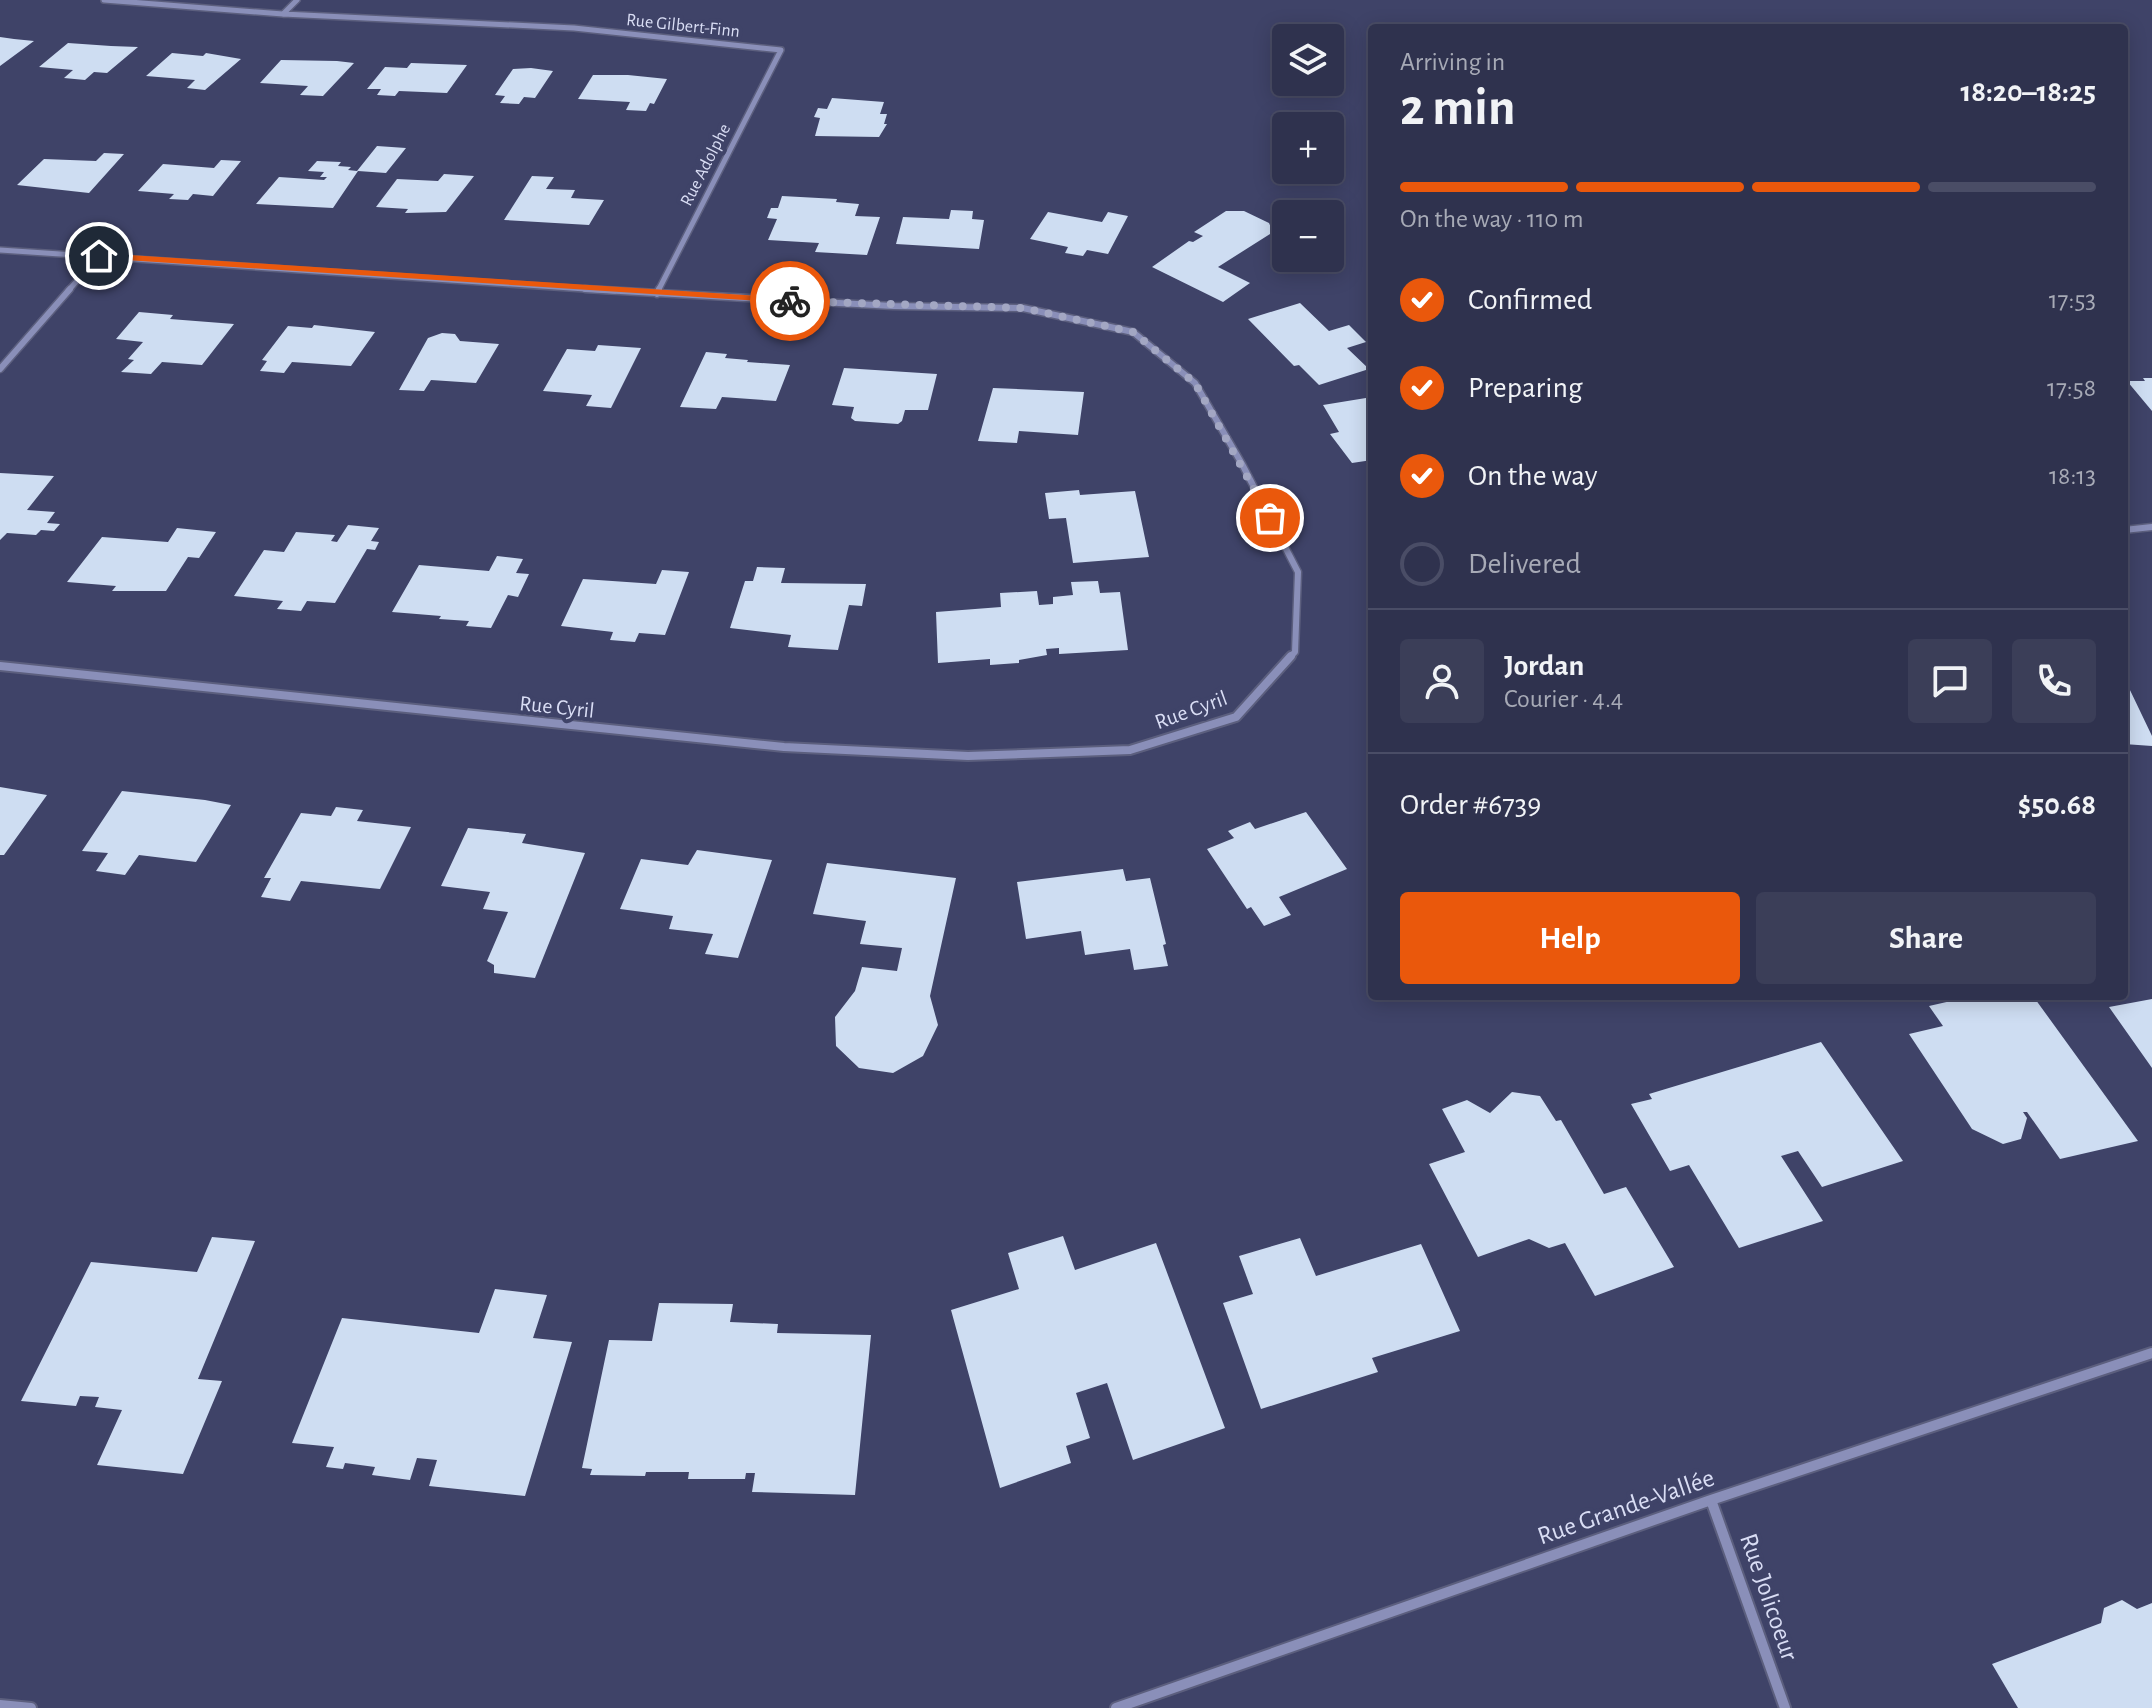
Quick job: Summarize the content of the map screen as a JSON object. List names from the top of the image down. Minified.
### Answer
{"streets":{"street":["Rue Gilbert-Finn","Rue Adolphe","Rue Cyril","Rue Grande-Vallée","Rue Jolicoeur"]},"crossings":[["Rue Gilbert-Finn","Rue Adolphe"],["Rue Adolphe","Rue Cyril"],["Rue Grande-Vallée","Rue Jolicoeur"]],"page":{"map_buttons":["+","−"],"heading":["2 min","Arriving in","18:20–18:25"],"panel":["Jordan","Courier · 4.4","Order #6739","$50.68"],"bar":"On the way · 110 m","list":[["Confirmed","17:53"],["Preparing","17:58"],["On the way","18:13"],"Delivered"],"buttons":["Help","Share"]}}
